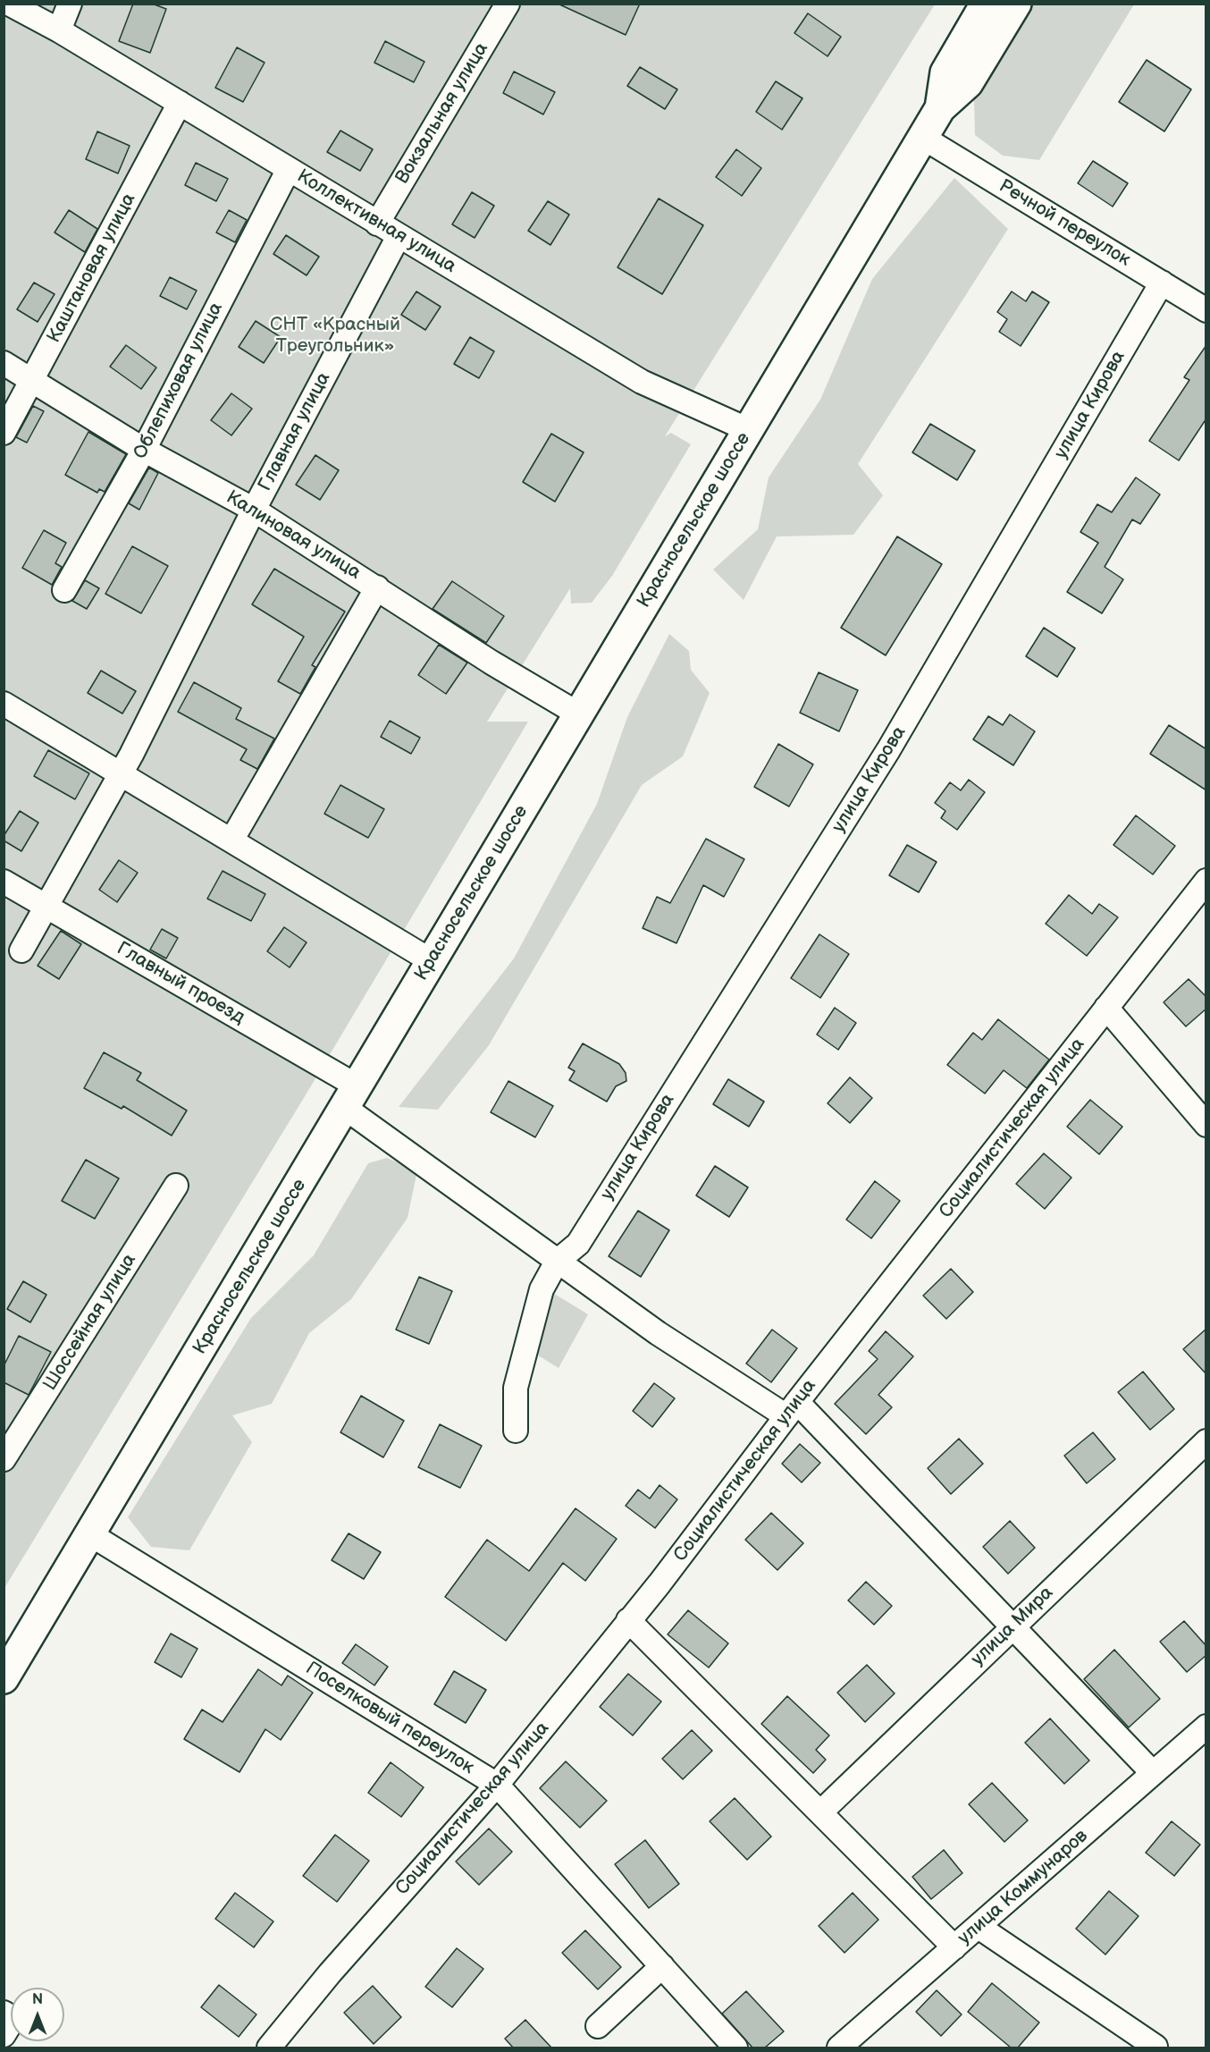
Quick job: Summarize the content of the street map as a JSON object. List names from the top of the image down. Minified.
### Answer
{"streets":{"highway":["Красносельское шоссе"],"street":["Вокзальная улица","Коллективная улица","Речной переулок","Каштановая улица","Облепиховая улица","улица Кирова","Главная улица","Калиновая улица","Главный проезд","Социалистическая улица","Шоссейная улица","улица Мира","Поселковый переулок","улица Коммунаров"]},"crossings":[["Вокзальная улица","Коллективная улица"],["Коллективная улица","Каштановая улица"],["Коллективная улица","Облепиховая улица"],["Коллективная улица","Главная улица"],["Коллективная улица","Красносельское шоссе"],["Речной переулок","улица Кирова"],["Речной переулок","Красносельское шоссе"],["Каштановая улица","Калиновая улица"],["Облепиховая улица","Калиновая улица"],["улица Кирова","Главный проезд"],["Главная улица","Калиновая улица"],["Главная улица","Главный проезд"],["Красносельское шоссе","Калиновая улица"],["Красносельское шоссе","Главный проезд"],["Красносельское шоссе","Поселковый переулок"],["Главный проезд","Социалистическая улица"],["Главный проезд","улица Мира"],["Главный проезд","улица Коммунаров"],["Социалистическая улица","Поселковый переулок"]],"parks":["СНТ «Красный Треугольник»"],"north":"top"}
